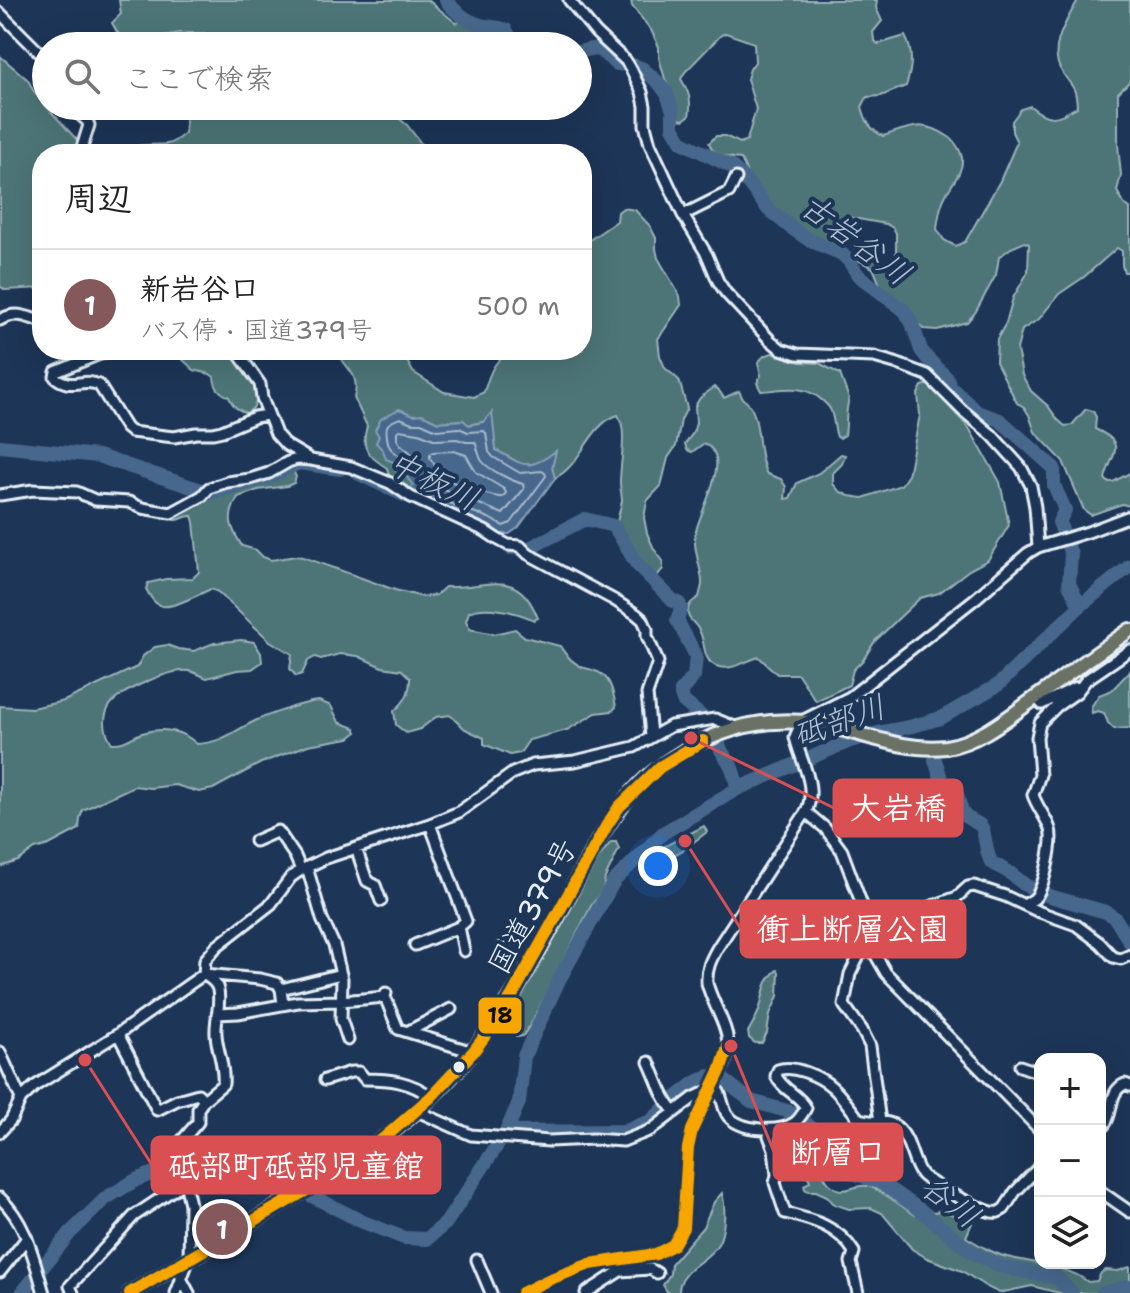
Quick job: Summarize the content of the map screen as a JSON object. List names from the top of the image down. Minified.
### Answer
{"streets":{"highway":["国道379号"]},"water":["古岩谷川","中板川","砥部川","谷川"],"places":["大岩橋","衝上断層公園","断層口","砥部町砥部児童館"],"lines":["transit line 18"],"page":{"search":"ここで検索","heading":"周辺","list":[{"mark":"1","name":"新岩谷口","note":"バス停 · 国道379号","value":"500 m"}],"map_buttons":["+","−"],"pins":"1"}}
